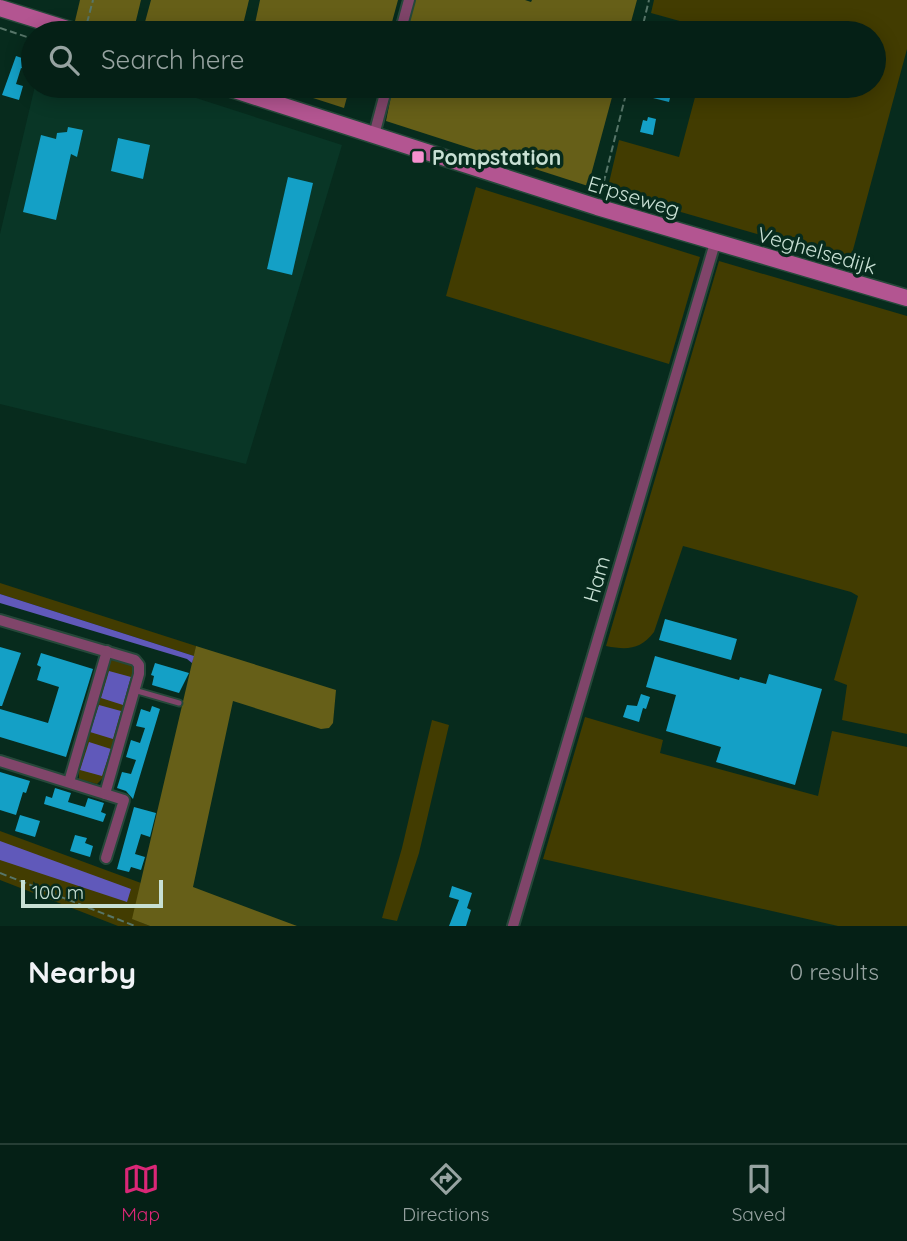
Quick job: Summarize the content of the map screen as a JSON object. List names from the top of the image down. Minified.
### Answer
{"streets":{"main road":["Erpseweg","Veghelsedijk"],"street":["Ham"]},"crossings":[["Erpseweg","Veghelsedijk"],["Erpseweg","Ham"],["Veghelsedijk","Ham"]],"places":{"transit":["Pompstation"]},"scale_bar":"100 m","page":{"search":"Search here","scale":"100 m","heading":["Nearby","0 results"],"nav":["Map","Directions","Saved"]}}
